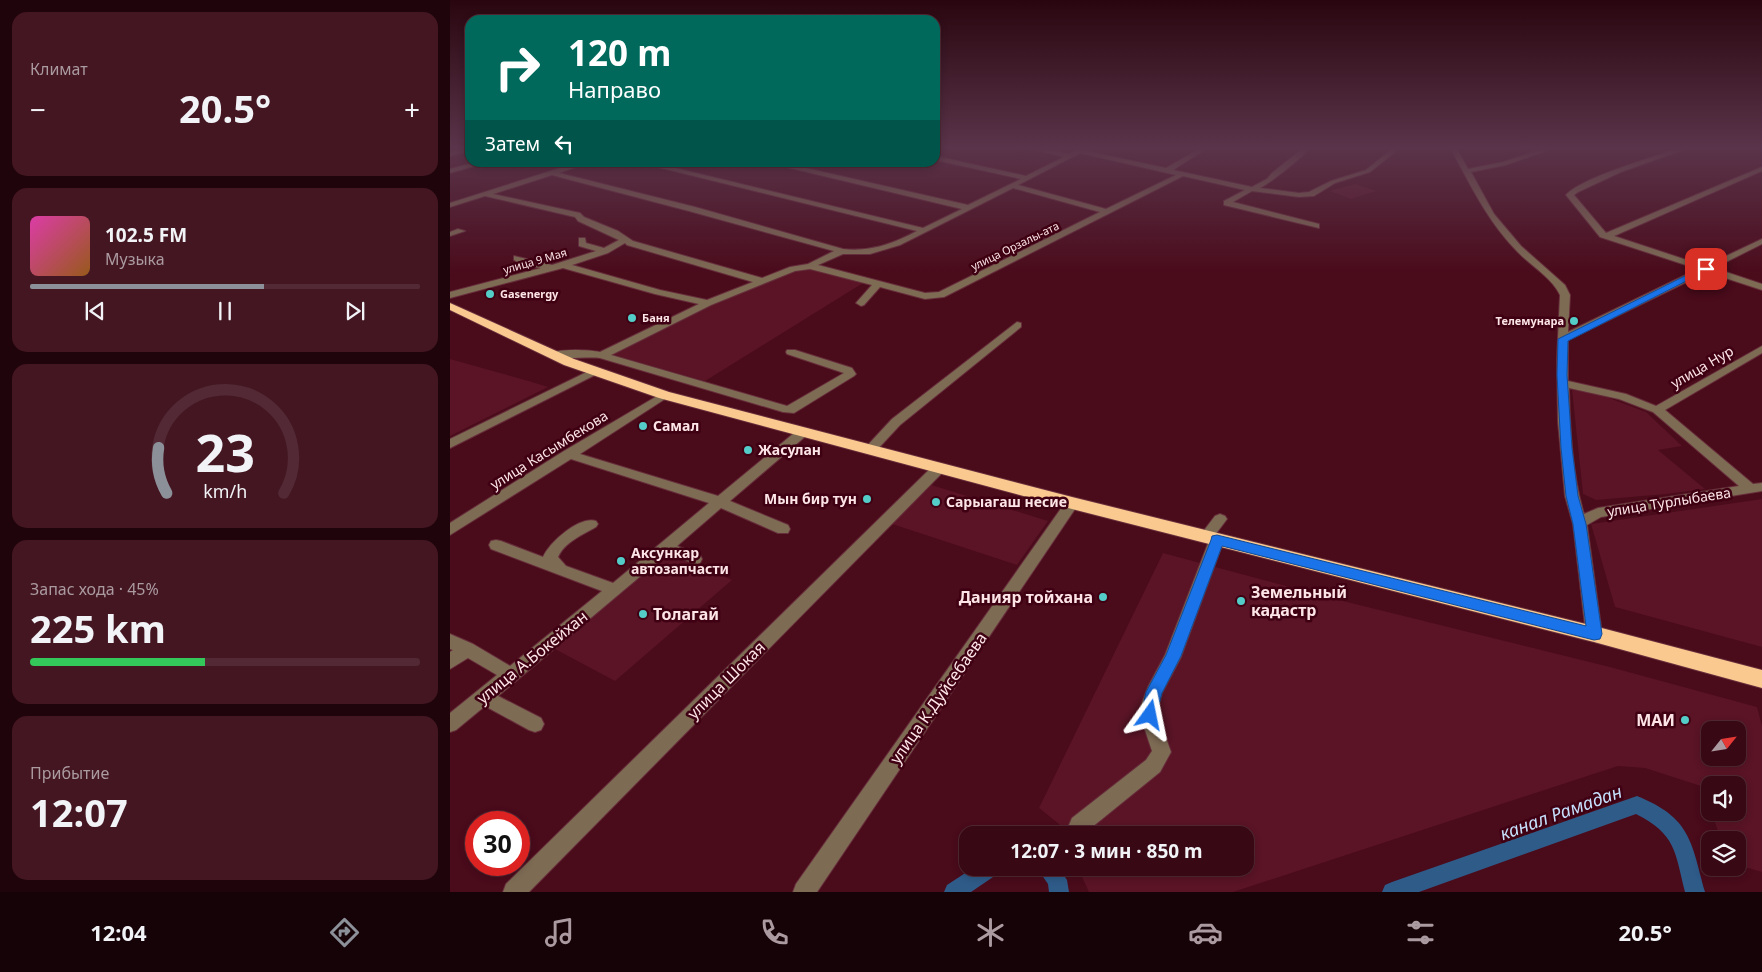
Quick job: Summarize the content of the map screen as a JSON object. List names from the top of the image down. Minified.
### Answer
{"streets":{"street":["улица Орзалы-ата","улица 9 Мая","улица Нур","улица Касымбекова","улица Турлыбаева","улица А.Бокейхан","улица Шокая","улица К.Дуйсебаева"]},"water":["канал Рамадан"],"places":["Gasenergy","Баня","Телемунара","Самал","Жасулан","Мын бир тун","Сарыагаш несие","Аксункар автозапчасти","Данияр тойхана","Земельный кадастр","Толагай","МАИ"],"north":"top right","page":{"tile":["Климат",["Запас хода · 45%","225 km"],["Прибытие","12:07"]],"turn":["120 m","Направо"],"heat":["−","20.5°","+"],"then":"Затем","song":["102.5 FM","Музыка"],"limit":"30","trip":"12:07 · 3 мин · 850 m","tabs":["12:04","20.5°"],"gauge":["23","km/h"]}}
